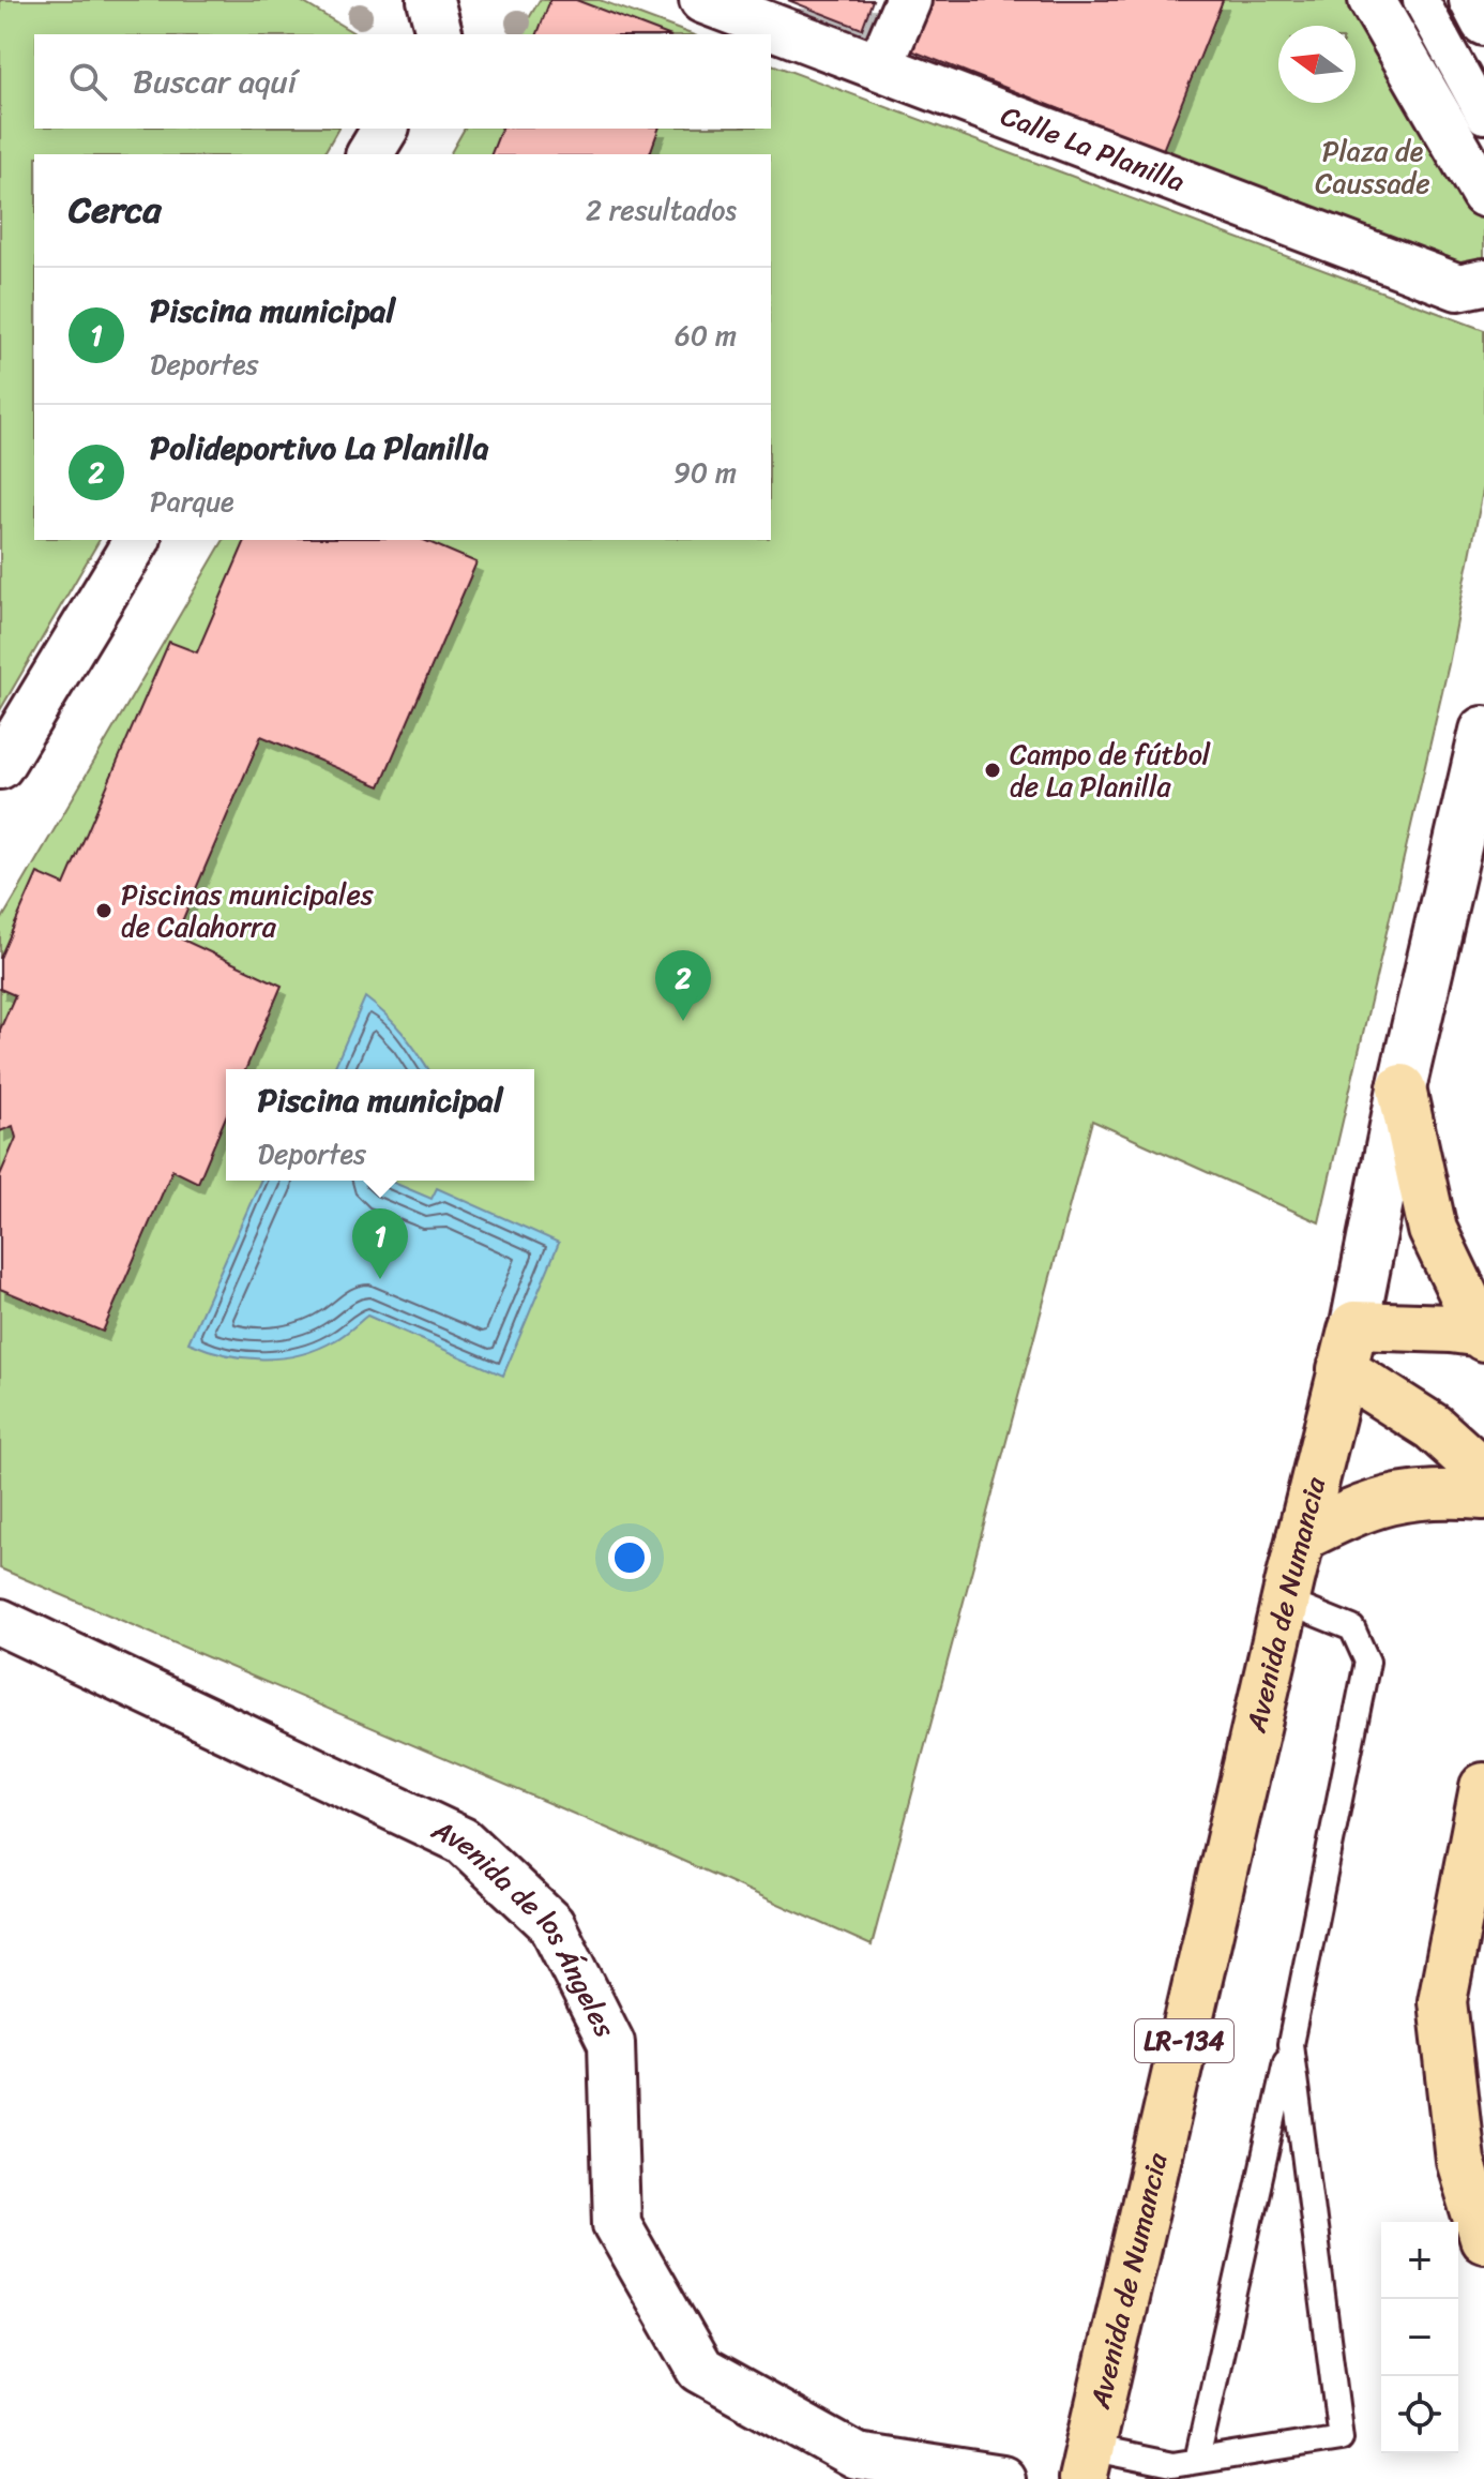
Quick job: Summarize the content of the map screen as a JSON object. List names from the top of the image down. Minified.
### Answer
{"streets":{"main road":["Avenida de Numancia","LR-134"],"street":["Calle La Planilla","Avenida de los Ángeles"]},"parks":["Plaza de Caussade"],"places":["Campo de fútbol de La Planilla","Piscinas municipales de Calahorra"],"north":"left","page":{"search":"Buscar aquí","heading":["Cerca","2 resultados"],"list":[{"mark":"1","name":"Piscina municipal","note":"Deportes","value":"60 m"},{"mark":"2","name":"Polideportivo La Planilla","note":"Parque","value":"90 m"}],"pins":["2","1"],"popup":["Piscina municipal","Deportes"],"map_buttons":["+","−"]}}
